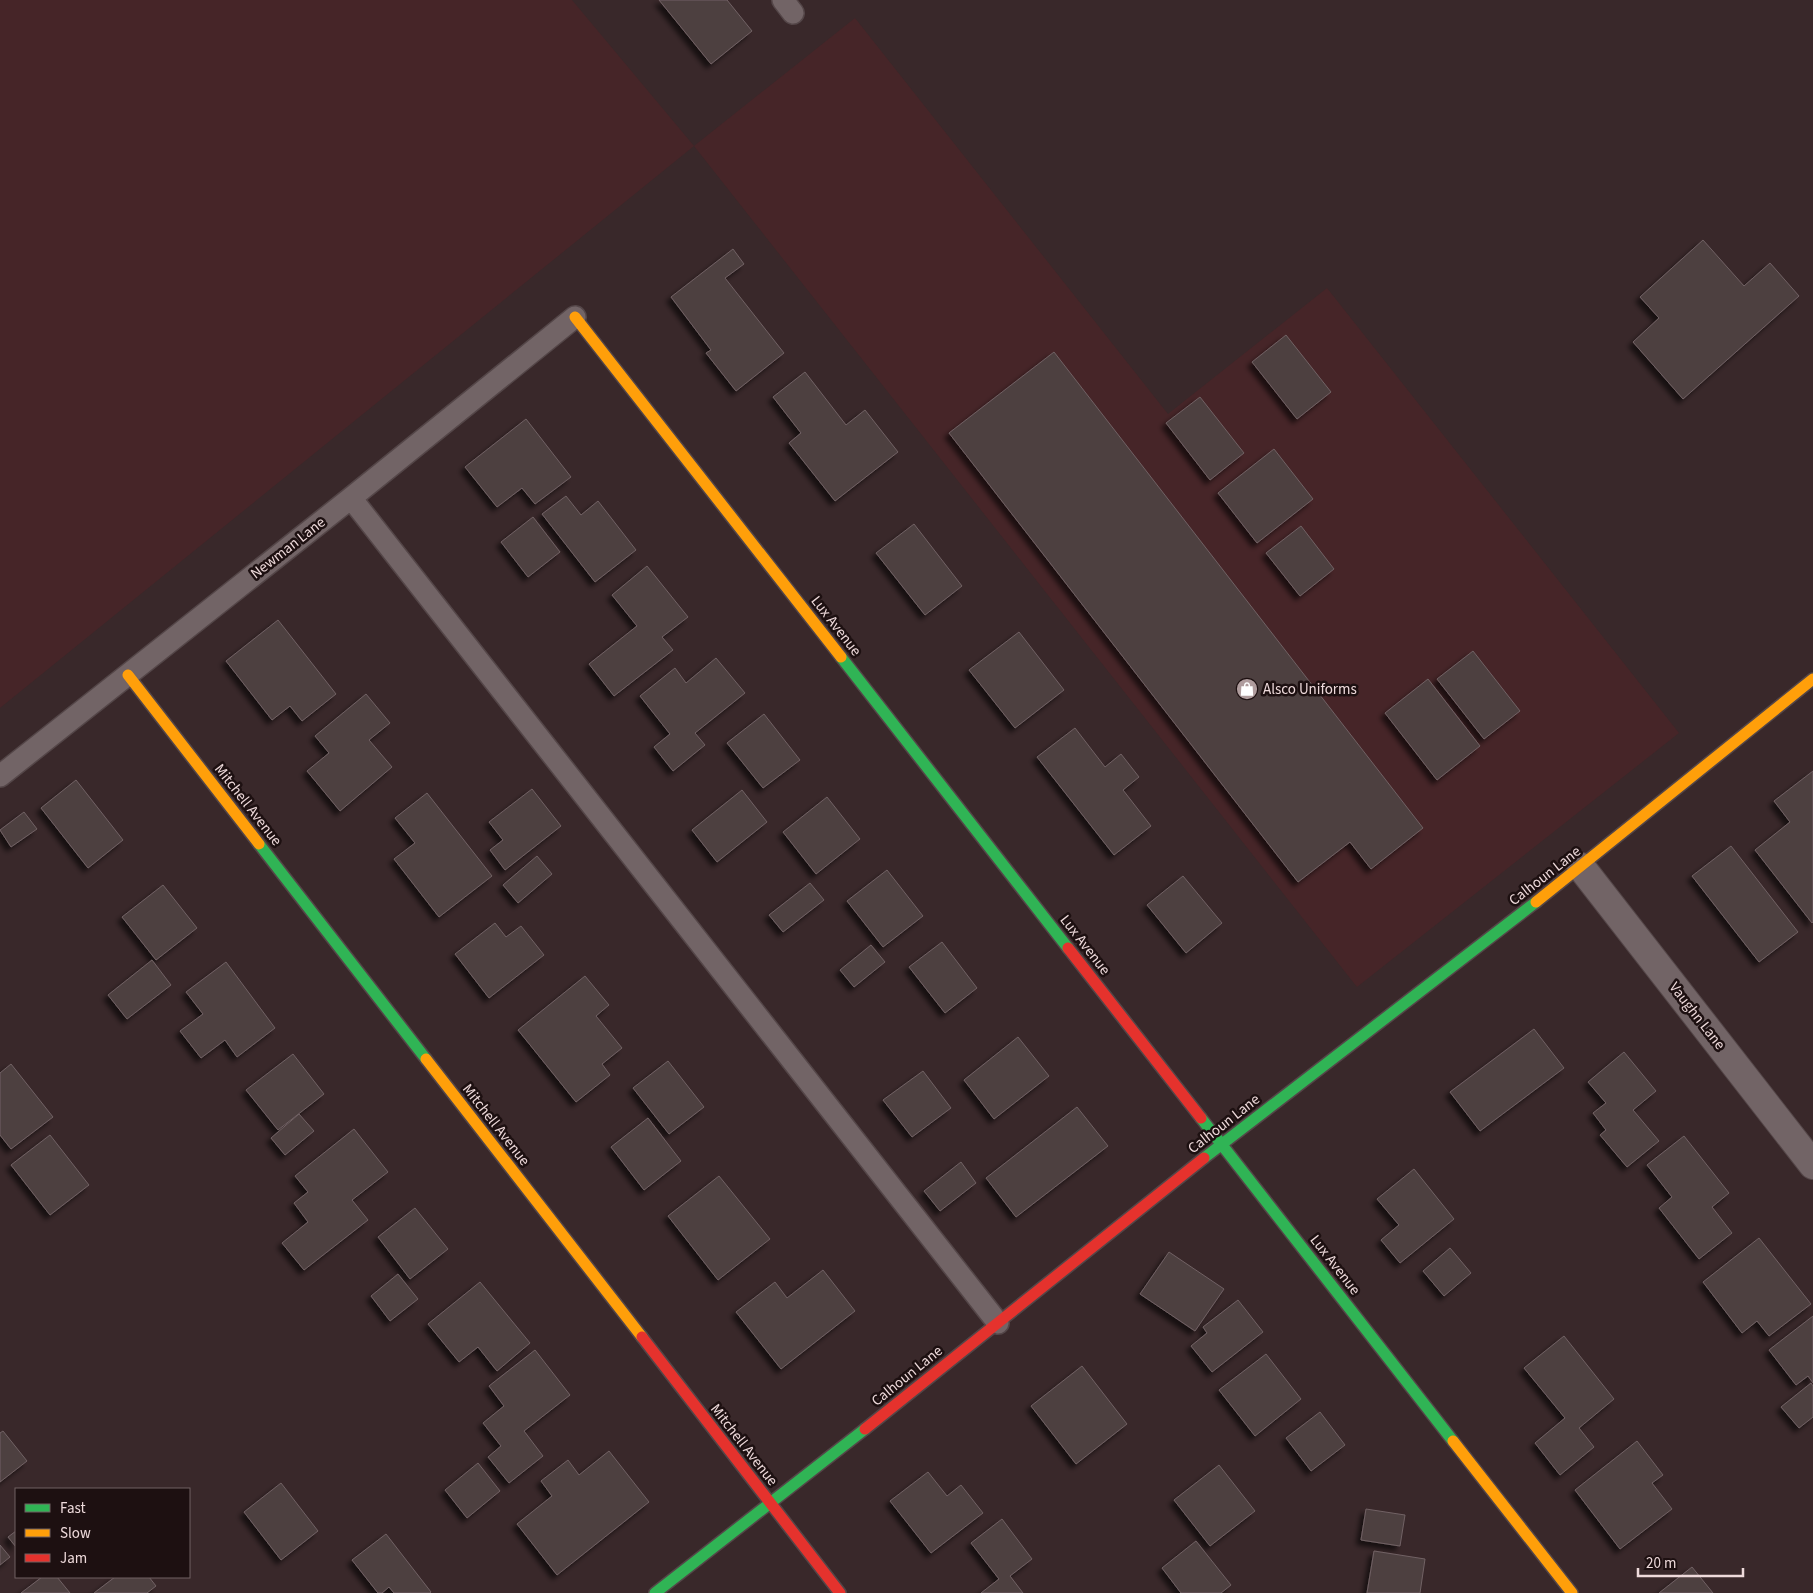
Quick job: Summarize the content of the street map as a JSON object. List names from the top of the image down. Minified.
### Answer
{"streets":{"street":["Lux Avenue","Mitchell Avenue","Calhoun Lane","Vaughn Lane"],"lane":["Newman Lane"]},"crossings":[["Newman Lane","Lux Avenue"],["Newman Lane","Mitchell Avenue"],["Lux Avenue","Calhoun Lane"],["Mitchell Avenue","Calhoun Lane"],["Calhoun Lane","Vaughn Lane"]],"places":{"shop":["Alsco Uniforms"]},"legend":["Fast","Slow","Jam"],"scale_bar":"20 m"}
